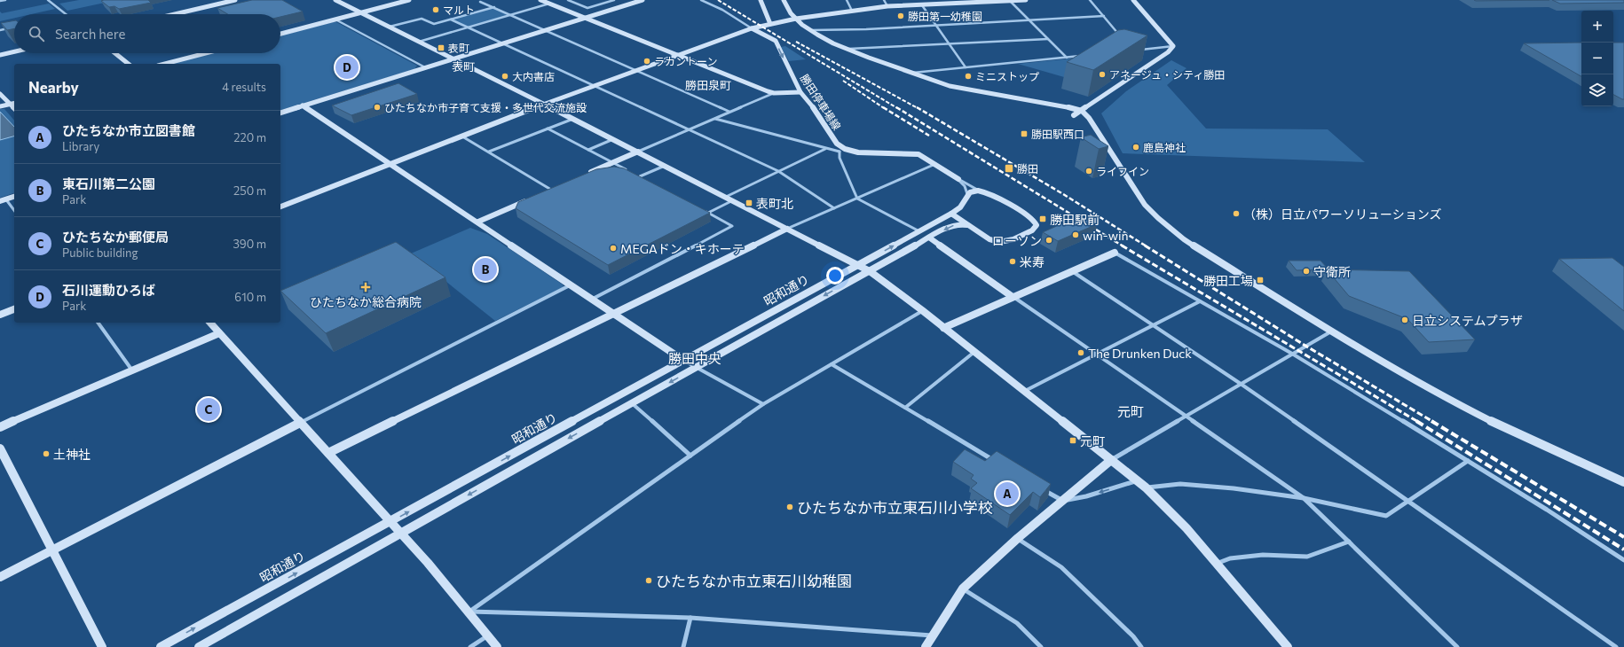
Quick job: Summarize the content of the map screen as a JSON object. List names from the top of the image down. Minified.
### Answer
{"streets":{"street":["勝田停車場線","昭和通り"]},"districts":["表町","勝田泉町","勝田中央","元町"],"places":{"other":["マルト","勝田第一幼稚園","ラカントーン","アネージュ・シティ勝田","大内書店","ミニストップ","ひたちなか市子育て支援・多世代交流施設","鹿島神社","ライフイン","（株）日立パワーソリューションズ","win-win","ローソン","MEGAドン・キホーテ","米寿","守衛所","日立システムプラザ","The Drunken Duck","土神社","ひたちなか市立東石川小学校","ひたちなか市立東石川幼稚園"],"transit":["表町","勝田駅西口","勝田","表町北","勝田駅前","勝田工場","元町"],"health":["ひたちなか総合病院"]},"page":{"map_buttons":["+","−"],"search":"Search here","pins":["D","B","C","A"],"heading":["Nearby","4 results"],"list":[{"mark":"A","name":"ひたちなか市立図書館","note":"Library","value":"220 m"},{"mark":"B","name":"東石川第二公園","note":"Park","value":"250 m"},{"mark":"C","name":"ひたちなか郵便局","note":"Public building","value":"390 m"},{"mark":"D","name":"石川運動ひろば","note":"Park","value":"610 m"}]}}
